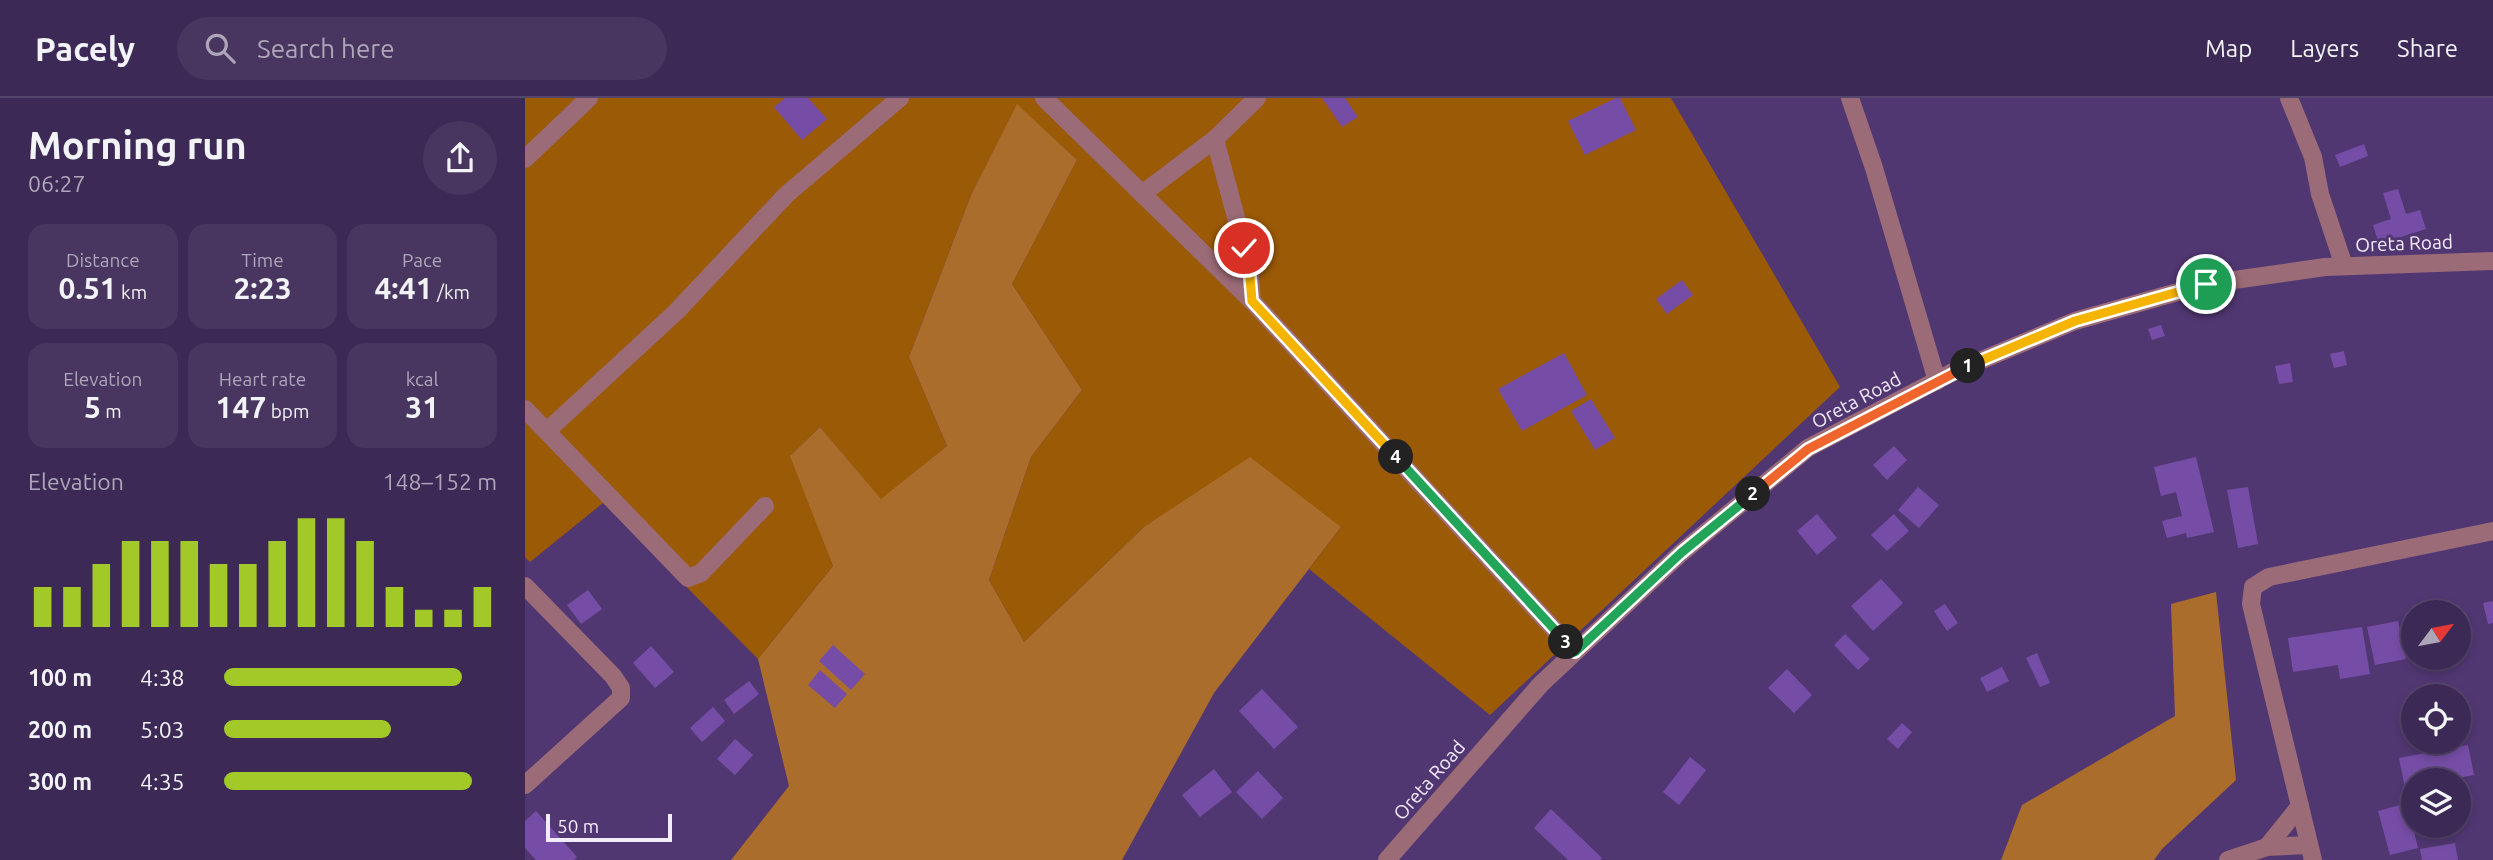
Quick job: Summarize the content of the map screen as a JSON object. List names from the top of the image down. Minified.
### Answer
{"streets":{"street":["Oreta Road"]},"scale_bar":"50 m","north":"top right","page":{"header":"Pacely","search":"Search here","nav":["Map","Layers","Share"],"heading":["Morning run","06:27"],"stats":[["Distance","0.51 km"],["Time","2:23"],["Pace","4:41 /km"],["Elevation","5 m"],["Heart rate","147 bpm"],["kcal","31"]],"pins":["1","4","2","3"],"chart":["Elevation","148–152 m"],"list":[{"name":"100 m","note":"4:38"},{"name":"200 m","note":"5:03"},{"name":"300 m","note":"4:35"}],"scale":"50 m"}}
